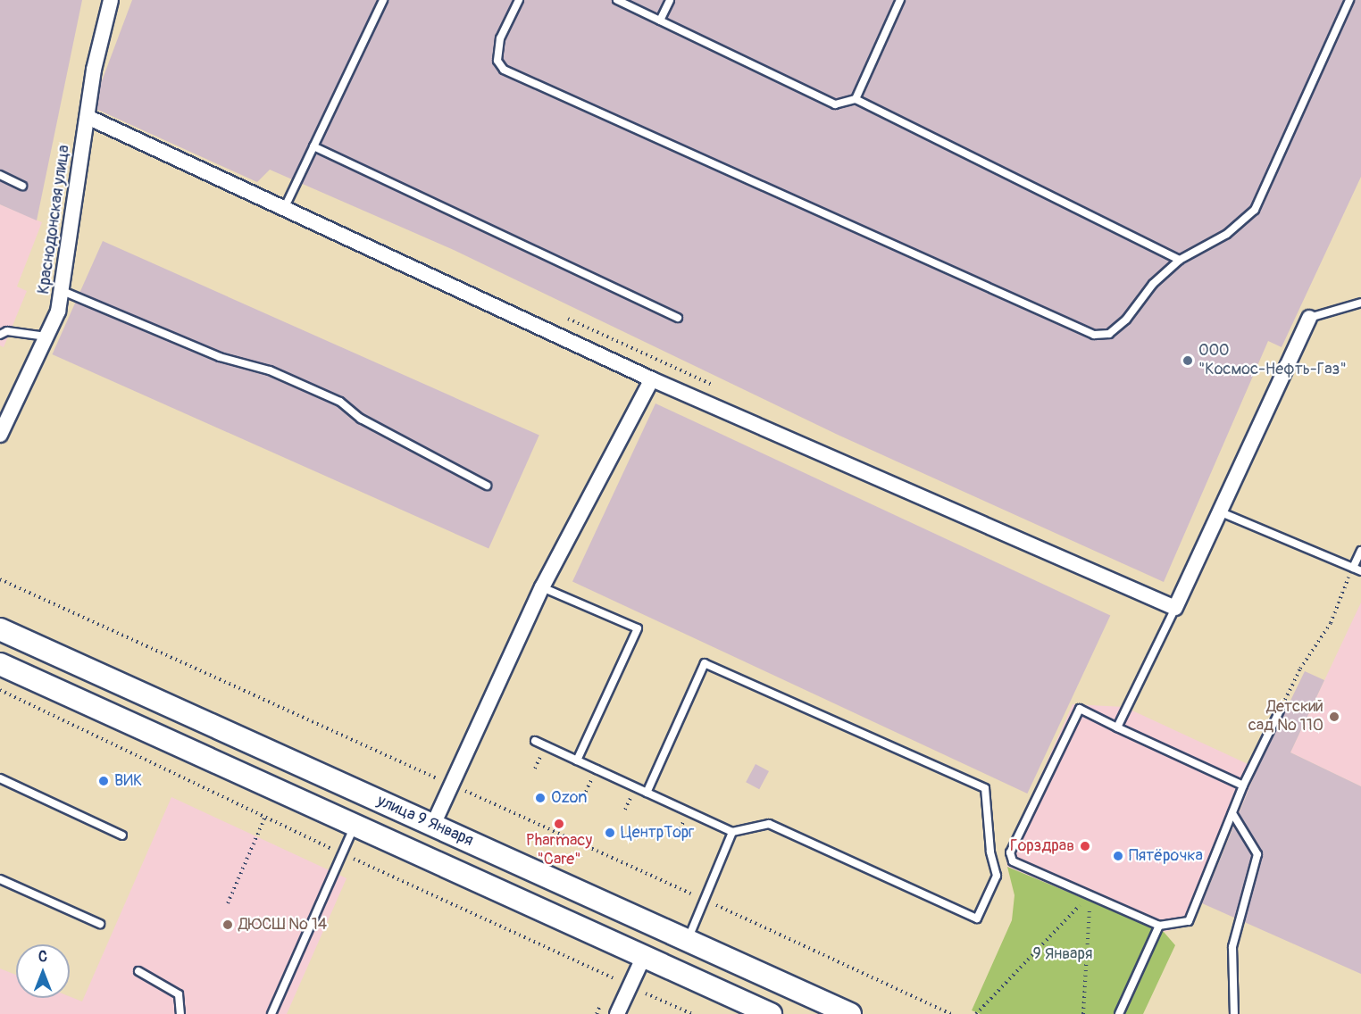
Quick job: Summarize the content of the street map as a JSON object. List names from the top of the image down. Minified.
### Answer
{"streets":{"main road":["улица 9 Января"],"street":["Краснодонская улица"]},"parks":["9 Января"],"places":["ООО \"Космос-Нефть-Газ\"","Детский сад № 110","ВИК","Ozon","Pharmacy \"Care\"","ЦентрТорг","Горздрав","Пятёрочка","ДЮСШ № 14"],"north":"top"}
